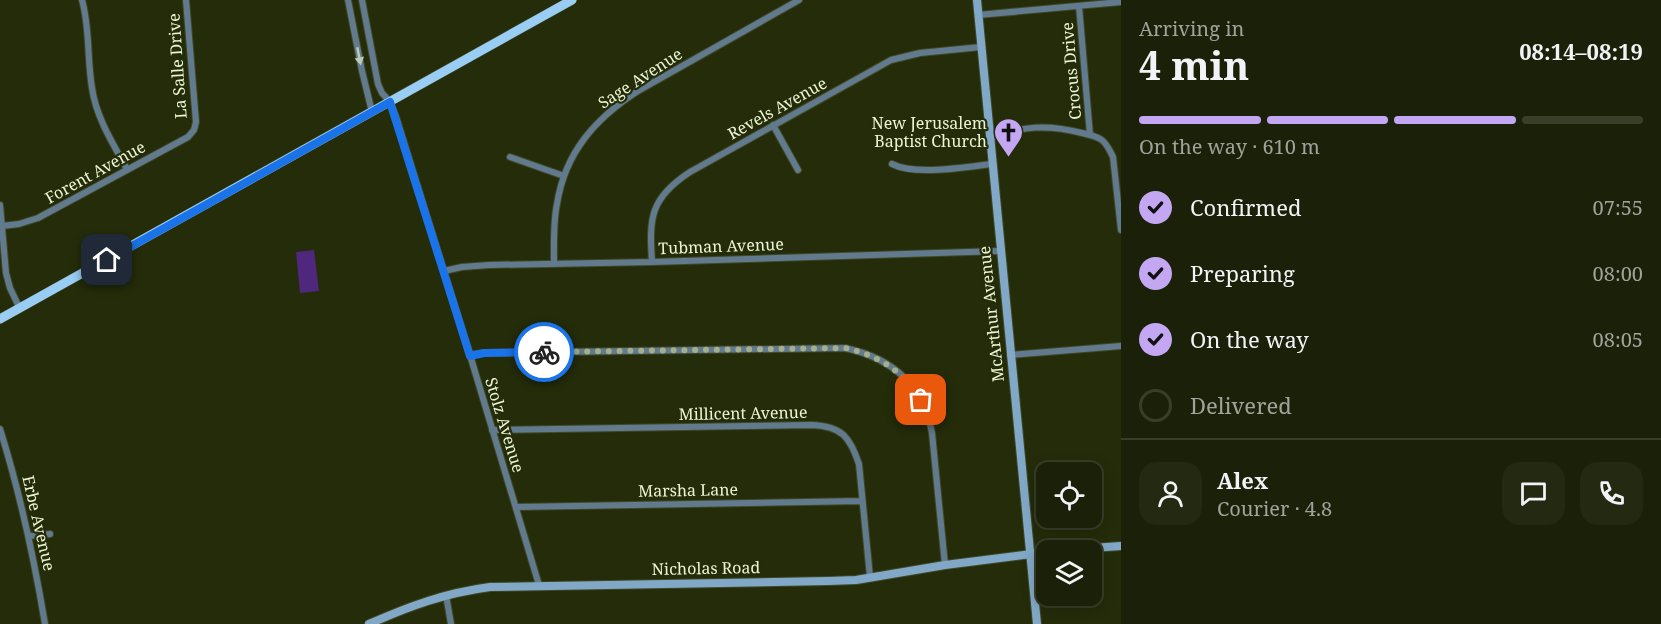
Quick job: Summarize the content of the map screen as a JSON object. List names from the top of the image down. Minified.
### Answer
{"streets":{"street":["La Salle Drive","Crocus Drive","Sage Avenue","Revels Avenue","Forent Avenue","Tubman Avenue","McArthur Avenue","Millicent Avenue","Stolz Avenue","Marsha Lane","Erbe Avenue","Nicholas Road"]},"crossings":[["La Salle Drive","Forent Avenue"],["Sage Avenue","Tubman Avenue"],["Revels Avenue","Tubman Avenue"],["Revels Avenue","McArthur Avenue"],["Tubman Avenue","McArthur Avenue"],["Tubman Avenue","Stolz Avenue"],["McArthur Avenue","Nicholas Road"],["Millicent Avenue","Stolz Avenue"],["Millicent Avenue","Marsha Lane"],["Millicent Avenue","Nicholas Road"],["Stolz Avenue","Marsha Lane"],["Stolz Avenue","Nicholas Road"]],"places":{"church":["New Jerusalem Baptist Church"]},"page":{"heading":["4 min","Arriving in","08:14–08:19"],"panel":["Alex","Courier · 4.8"],"bar":"On the way · 610 m","list":[["Confirmed","07:55"],["Preparing","08:00"],["On the way","08:05"],"Delivered"]}}
